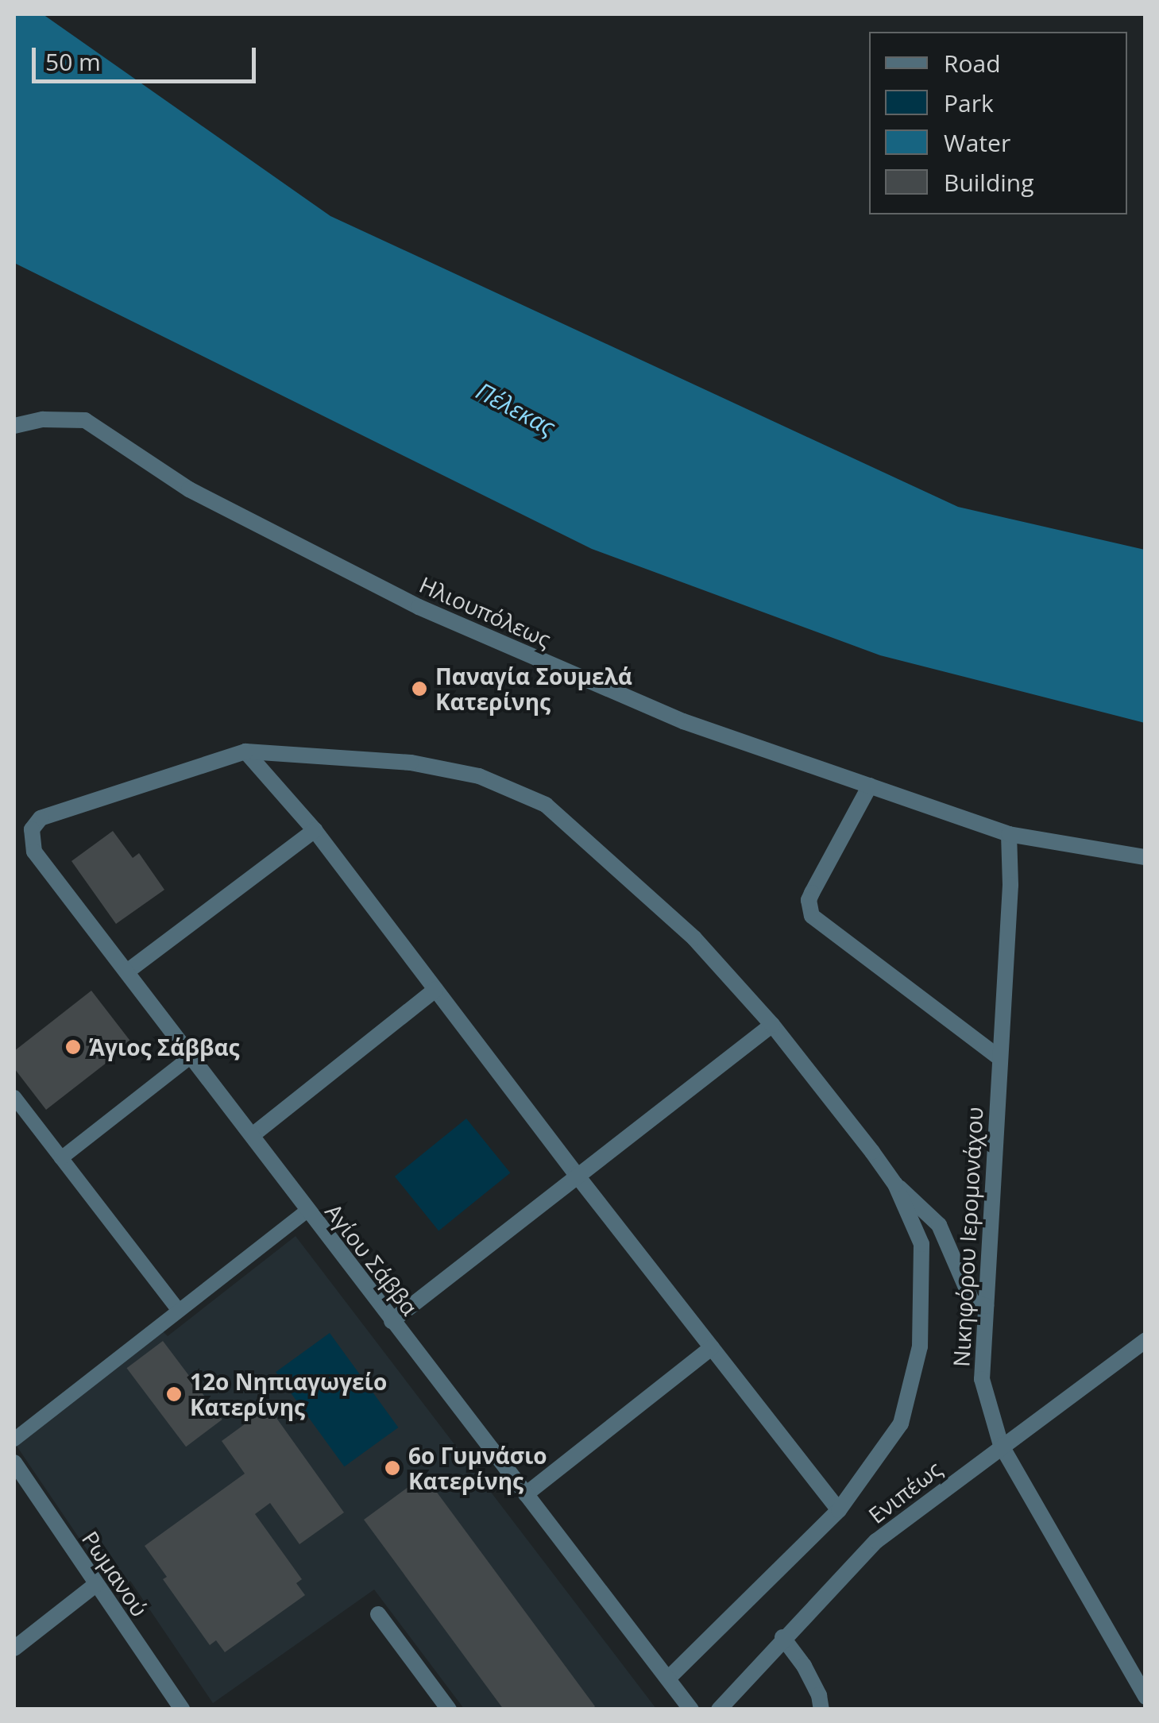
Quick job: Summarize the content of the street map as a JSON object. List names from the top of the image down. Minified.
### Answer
{"streets":{"street":["Ηλιουπόλεως","Νικηφόρου Ιερομονάχου","Αγίου Σάββα","Ενιπέως","Ρωμανού"]},"crossings":[["Ηλιουπόλεως","Νικηφόρου Ιερομονάχου"],["Νικηφόρου Ιερομονάχου","Ενιπέως"]],"water":["Πέλεκας"],"places":["Παναγία Σουμελά Κατερίνης","Άγιος Σάββας","12ο Νηπιαγωγείο Κατερίνης","6ο Γυμνάσιο Κατερίνης"],"legend":["Road","Park","Water","Building"],"scale_bar":"50 m"}
